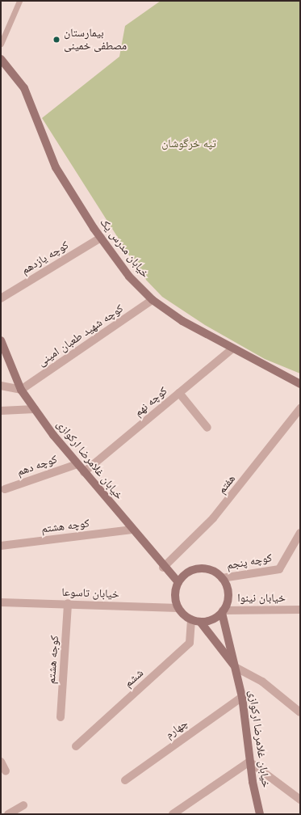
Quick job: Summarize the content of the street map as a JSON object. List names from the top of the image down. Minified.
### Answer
{"streets":{"street":["خیابان مدرس یک","کوچه یازدهم","کوچه شهید طعبان امینی","کوچه نهم","خیابان غلامرضا ارکوازی","کوچه دهم","هفتم","کوچه هشتم","کوچه پنجم","خیابان تاسوعا","خیابان نینوا","کوجه هشتم","ششم","چهارم"]},"crossings":[["خیابان مدرس یک","کوچه یازدهم"],["خیابان مدرس یک","کوچه شهید طعبان امینی"],["خیابان مدرس یک","کوچه نهم"],["کوچه شهید طعبان امینی","خیابان غلامرضا ارکوازی"],["کوچه نهم","خیابان غلامرضا ارکوازی"],["خیابان غلامرضا ارکوازی","کوچه دهم"],["خیابان غلامرضا ارکوازی","هفتم"],["خیابان غلامرضا ارکوازی","کوچه هشتم"],["خیابان غلامرضا ارکوازی","کوچه پنجم"],["خیابان غلامرضا ارکوازی","خیابان تاسوعا"],["خیابان غلامرضا ارکوازی","خیابان نینوا"],["خیابان غلامرضا ارکوازی","ششم"],["خیابان غلامرضا ارکوازی","چهارم"],["کوچه پنجم","خیابان تاسوعا"],["کوچه پنجم","خیابان نینوا"],["کوچه پنجم","ششم"],["خیابان تاسوعا","خیابان نینوا"],["خیابان تاسوعا","کوجه هشتم"],["خیابان تاسوعا","ششم"],["خیابان نینوا","ششم"]],"parks":["تپه خرگوشان"],"places":["بیمارستان مصطفی خمینی"]}
